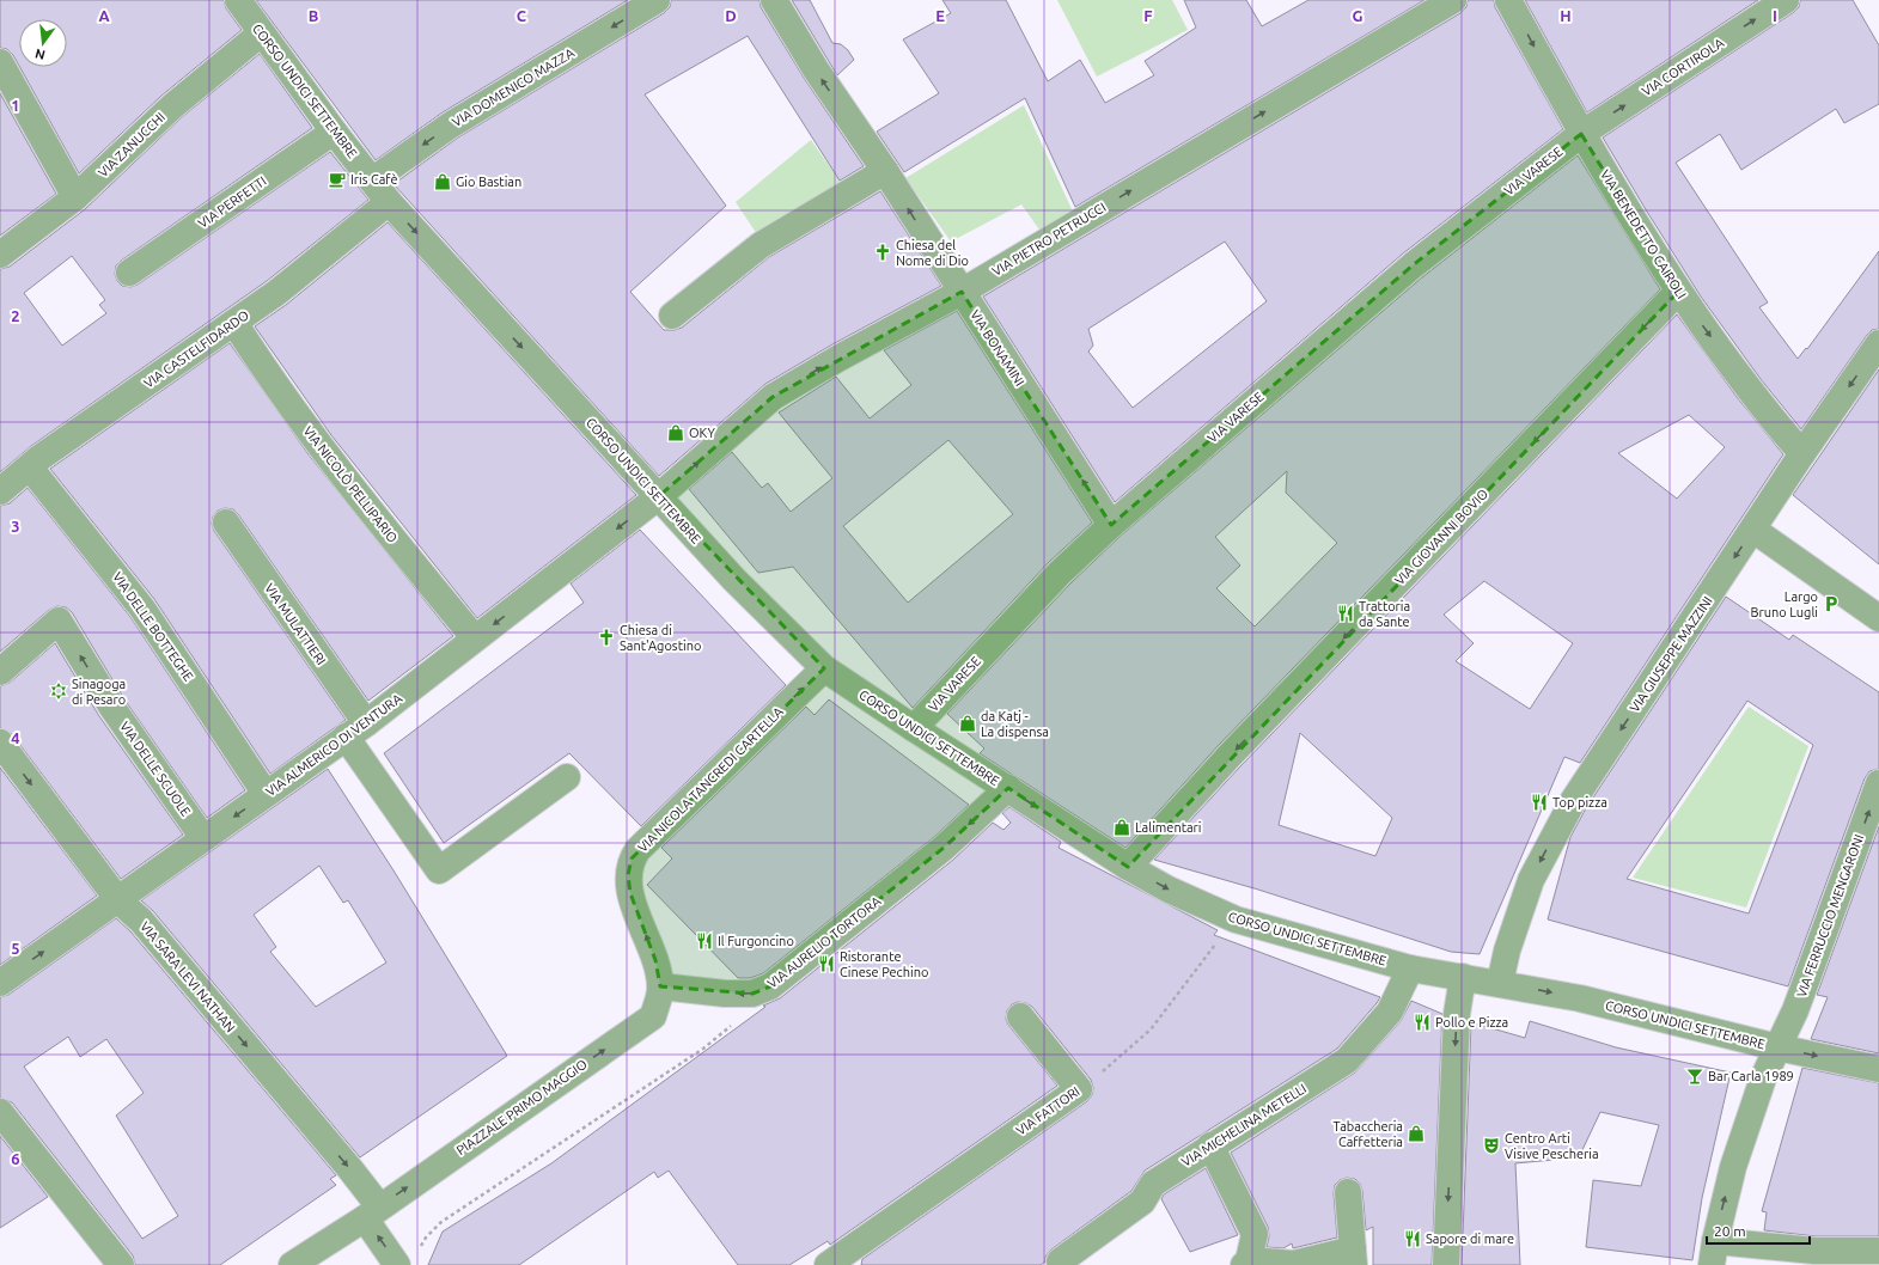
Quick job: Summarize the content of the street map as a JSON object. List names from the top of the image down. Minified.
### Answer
{"streets":{"street":["VIA CORTIROLA","VIA DOMENICO MAZZA","CORSO UNDICI SETTEMBRE","VIA ZANUCCHI","VIA VARESE","VIA PERFETTI","VIA BENEDETTO CAIROLI","VIA PIETRO PETRUCCI","VIA BONAMINI","VIA CASTELFIDARDO","VIA NICOLÒ PELLIPARIO","VIA GIOVANNI BOVIO","VIA MULATTIERI","VIA DELLE BOTTEGHE","VIA GIUSEPPE MAZZINI","VIA ALMERICO DI VENTURA","VIA DELLE SCUOLE","VIA NICOLA TANCREDI CARTELLA","VIA FERRUCCIO MENGARONI","VIA AURELIO TORTORA","VIA SARA LEVI NATHAN","PIAZZALE PRIMO MAGGIO","VIA FATTORI","VIA MICHELINA METELLI"]},"crossings":[["VIA CORTIROLA","VIA VARESE"],["VIA CORTIROLA","VIA BENEDETTO CAIROLI"],["VIA DOMENICO MAZZA","CORSO UNDICI SETTEMBRE"],["CORSO UNDICI SETTEMBRE","VIA ZANUCCHI"],["CORSO UNDICI SETTEMBRE","VIA VARESE"],["CORSO UNDICI SETTEMBRE","VIA PERFETTI"],["CORSO UNDICI SETTEMBRE","VIA PIETRO PETRUCCI"],["CORSO UNDICI SETTEMBRE","VIA CASTELFIDARDO"],["CORSO UNDICI SETTEMBRE","VIA GIOVANNI BOVIO"],["CORSO UNDICI SETTEMBRE","VIA GIUSEPPE MAZZINI"],["CORSO UNDICI SETTEMBRE","VIA ALMERICO DI VENTURA"],["CORSO UNDICI SETTEMBRE","VIA NICOLA TANCREDI CARTELLA"],["CORSO UNDICI SETTEMBRE","VIA FERRUCCIO MENGARONI"],["CORSO UNDICI SETTEMBRE","VIA AURELIO TORTORA"],["CORSO UNDICI SETTEMBRE","VIA FATTORI"],["CORSO UNDICI SETTEMBRE","VIA MICHELINA METELLI"],["VIA VARESE","VIA BENEDETTO CAIROLI"],["VIA VARESE","VIA BONAMINI"],["VIA BENEDETTO CAIROLI","VIA GIOVANNI BOVIO"],["VIA BENEDETTO CAIROLI","VIA GIUSEPPE MAZZINI"],["VIA PIETRO PETRUCCI","VIA BONAMINI"],["VIA PIETRO PETRUCCI","VIA ALMERICO DI VENTURA"],["VIA CASTELFIDARDO","VIA NICOLÒ PELLIPARIO"],["VIA CASTELFIDARDO","VIA DELLE BOTTEGHE"],["VIA NICOLÒ PELLIPARIO","VIA ALMERICO DI VENTURA"],["VIA MULATTIERI","VIA ALMERICO DI VENTURA"],["VIA DELLE BOTTEGHE","VIA ALMERICO DI VENTURA"],["VIA ALMERICO DI VENTURA","VIA DELLE SCUOLE"],["VIA ALMERICO DI VENTURA","VIA SARA LEVI NATHAN"],["VIA NICOLA TANCREDI CARTELLA","VIA AURELIO TORTORA"],["VIA NICOLA TANCREDI CARTELLA","PIAZZALE PRIMO MAGGIO"],["VIA AURELIO TORTORA","PIAZZALE PRIMO MAGGIO"],["VIA SARA LEVI NATHAN","PIAZZALE PRIMO MAGGIO"]],"one_way":["VIA CORTIROLA","VIA DOMENICO MAZZA","CORSO UNDICI SETTEMBRE","VIA BENEDETTO CAIROLI","VIA PIETRO PETRUCCI","VIA BONAMINI","VIA GIOVANNI BOVIO","VIA GIUSEPPE MAZZINI","VIA NICOLA TANCREDI CARTELLA","VIA FERRUCCIO MENGARONI","VIA AURELIO TORTORA","VIA SARA LEVI NATHAN","PIAZZALE PRIMO MAGGIO"],"places":{"cafe":["Iris Cafè"],"shop":["Gio Bastian","OKY","da Katj - La dispensa","Lalimentari","Tabaccheria Caffetteria"],"church":["Chiesa del Nome di Dio","Chiesa di Sant'Agostino"],"parking":["Largo Bruno Lugli"],"restaurant":["Trattoria da Sante","Top pizza","Il Furgoncino","Ristorante Cinese Pechino","Pollo e Pizza","Sapore di mare"],"synagogue":["Sinagoga di Pesaro"],"bar":["Bar Carla 1989"],"theatre":["Centro Arti Visive Pescheria"]},"scale_bar":"20 m","north":"bottom","grid":{"columns":["A","B","C","D","E","F","G","H","I"],"rows":["1","2","3","4","5","6"]}}
